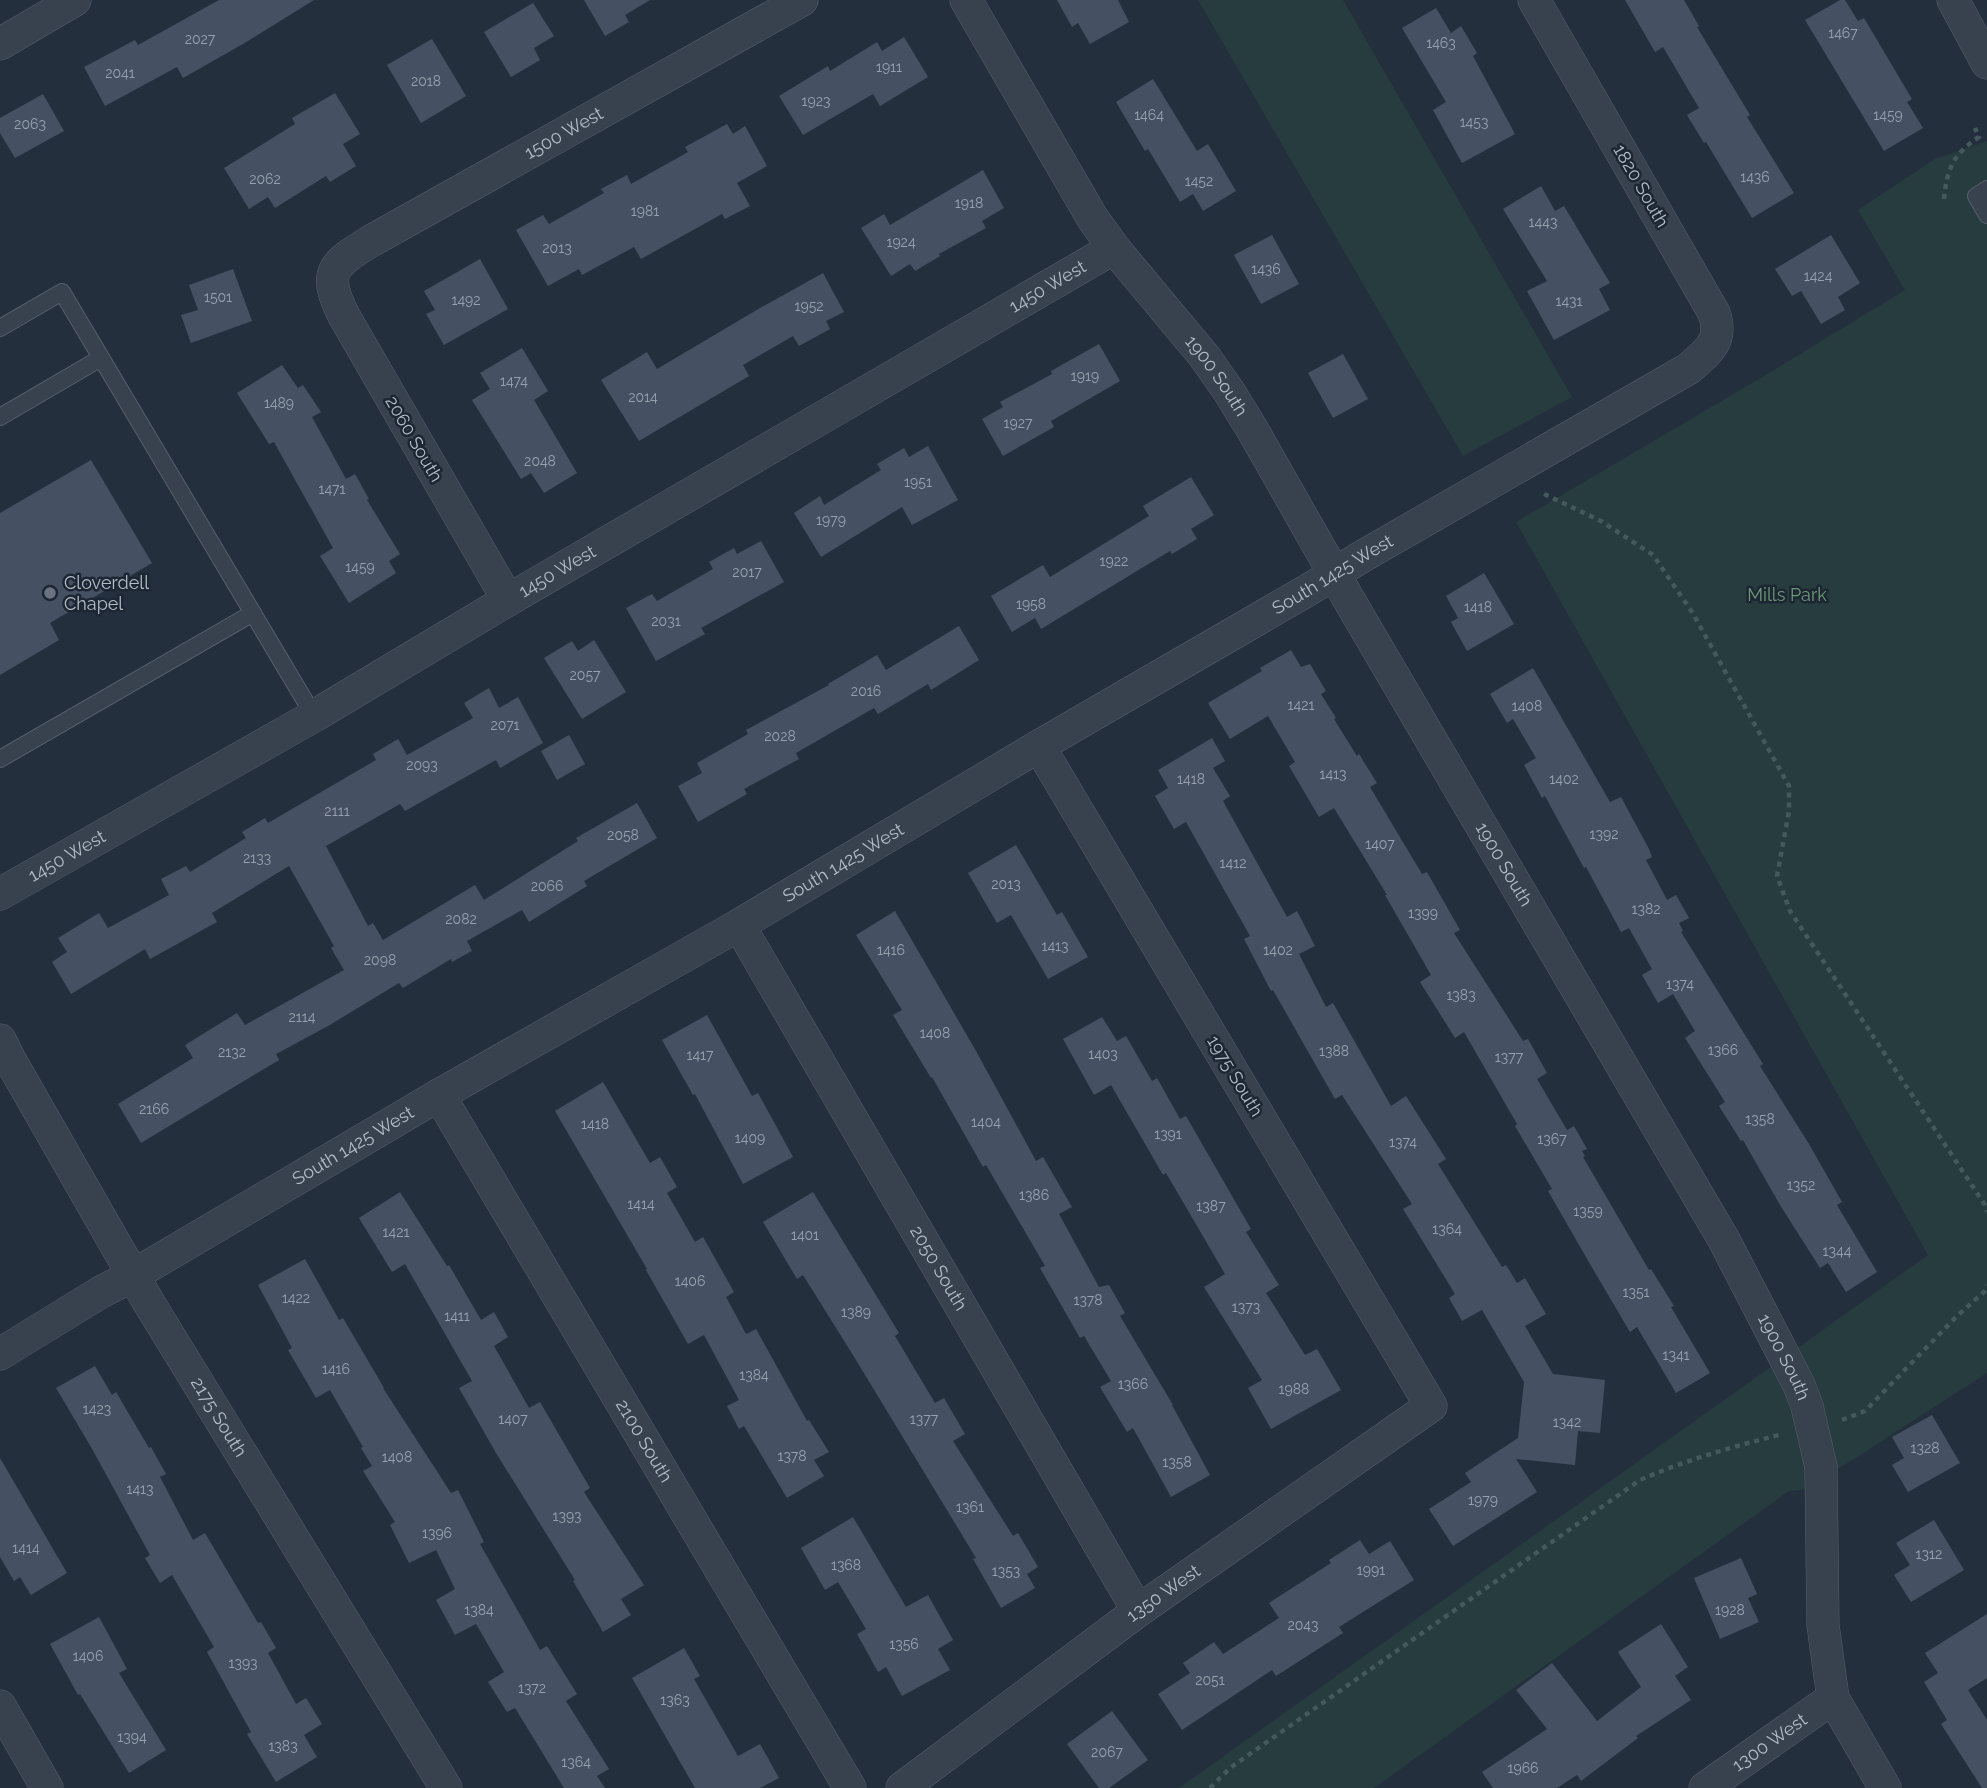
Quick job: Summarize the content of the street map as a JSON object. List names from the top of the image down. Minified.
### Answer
{"streets":{"street":["1500 West","1820 South","1450 West","1900 South","2060 South","South 1425 West","1975 South","2050 South","2175 South","2100 South","1350 West","1300 West"]},"crossings":[["1500 West","2060 South"],["1820 South","South 1425 West"],["1450 West","1900 South"],["1450 West","2060 South"],["1900 South","South 1425 West"],["1900 South","1300 West"],["South 1425 West","1975 South"],["South 1425 West","2050 South"],["South 1425 West","2175 South"],["South 1425 West","2100 South"],["1975 South","1350 West"],["2050 South","1350 West"]],"parks":["Mills Park"],"places":["Cloverdell Chapel"],"house_numbers":["1467","2027","1463","1911","2041","2018","1923","1464","1459","1453","2063","1436","2062","1452","1918","1981","1443","1924","2013","1436","1424","1501","1492","1431","1952","1919","1474","2014","1489","1927","2048","1951","1471","1979","1922","1459","2017","1958","1418","2031","2057","2016","1421","1408","2071","2028","2093","1413","1418","1402","2111","1392","2058","1407","2133","1412","2013","2066","1382","1399","2082","1413","1416","1402","2098","1374","1383","2114","1408","1366","1388","2132","1403","1417","1377","2166","1358","1404","1418","1391","1409","1367","1374","1352","1386","1414","1387","1359","1364","1421","1401","1344","1406","1351","1422","1378","1373","1389","1411","1341","1416","1384","1366","1988","1423","1407","1377","1342","1328","1378","1408","1358","1413","1979","1361","1393","1396","1414","1312","1368","1991","1353","1384","1928","2043","1356","1406","1393","2051","1372","1363","1394","1383","2067","1364","1966"]}
